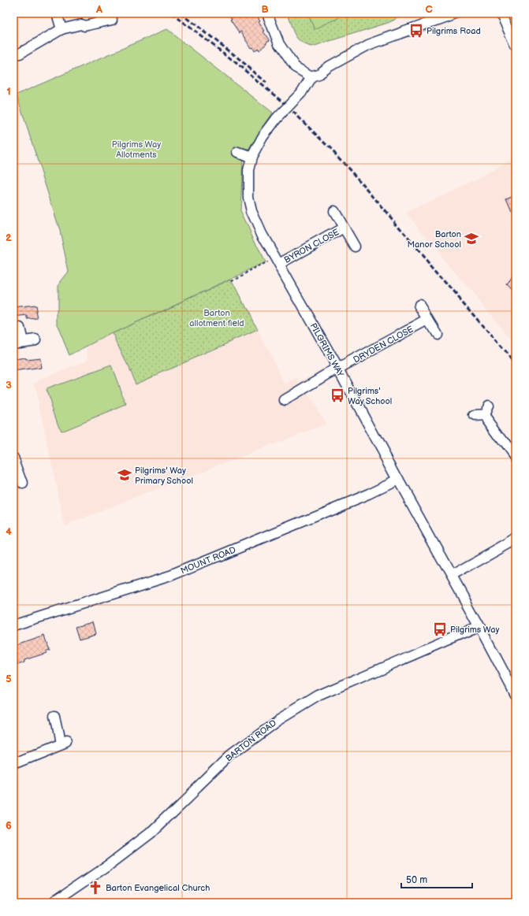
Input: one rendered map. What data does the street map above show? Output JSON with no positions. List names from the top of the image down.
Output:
{
  "streets": {
    "street": [
      "BYRON CLOSE",
      "DRYDEN CLOSE",
      "PILGRIMS WAY",
      "MOUNT ROAD",
      "BARTON ROAD"
    ]
  },
  "crossings": [
    ["BYRON CLOSE", "PILGRIMS WAY"],
    ["DRYDEN CLOSE", "PILGRIMS WAY"],
    ["PILGRIMS WAY", "MOUNT ROAD"],
    ["PILGRIMS WAY", "BARTON ROAD"]
  ],
  "parks": ["Pilgrims Way Allotments", "Barton allotment field"],
  "places": {
    "bus stop": ["Pilgrims Road", "Pilgrims' Way School", "Pilgrims Way"],
    "school or university": ["Barton Manor School", "Pilgrims' Way Primary School"],
    "church": ["Barton Evangelical Church"]
  },
  "scale_bar": "50 m",
  "grid": {
    "columns": ["A", "B", "C"],
    "rows": [
      "1",
      "2",
      "3",
      "4",
      "5",
      "6"
    ]
  }
}
